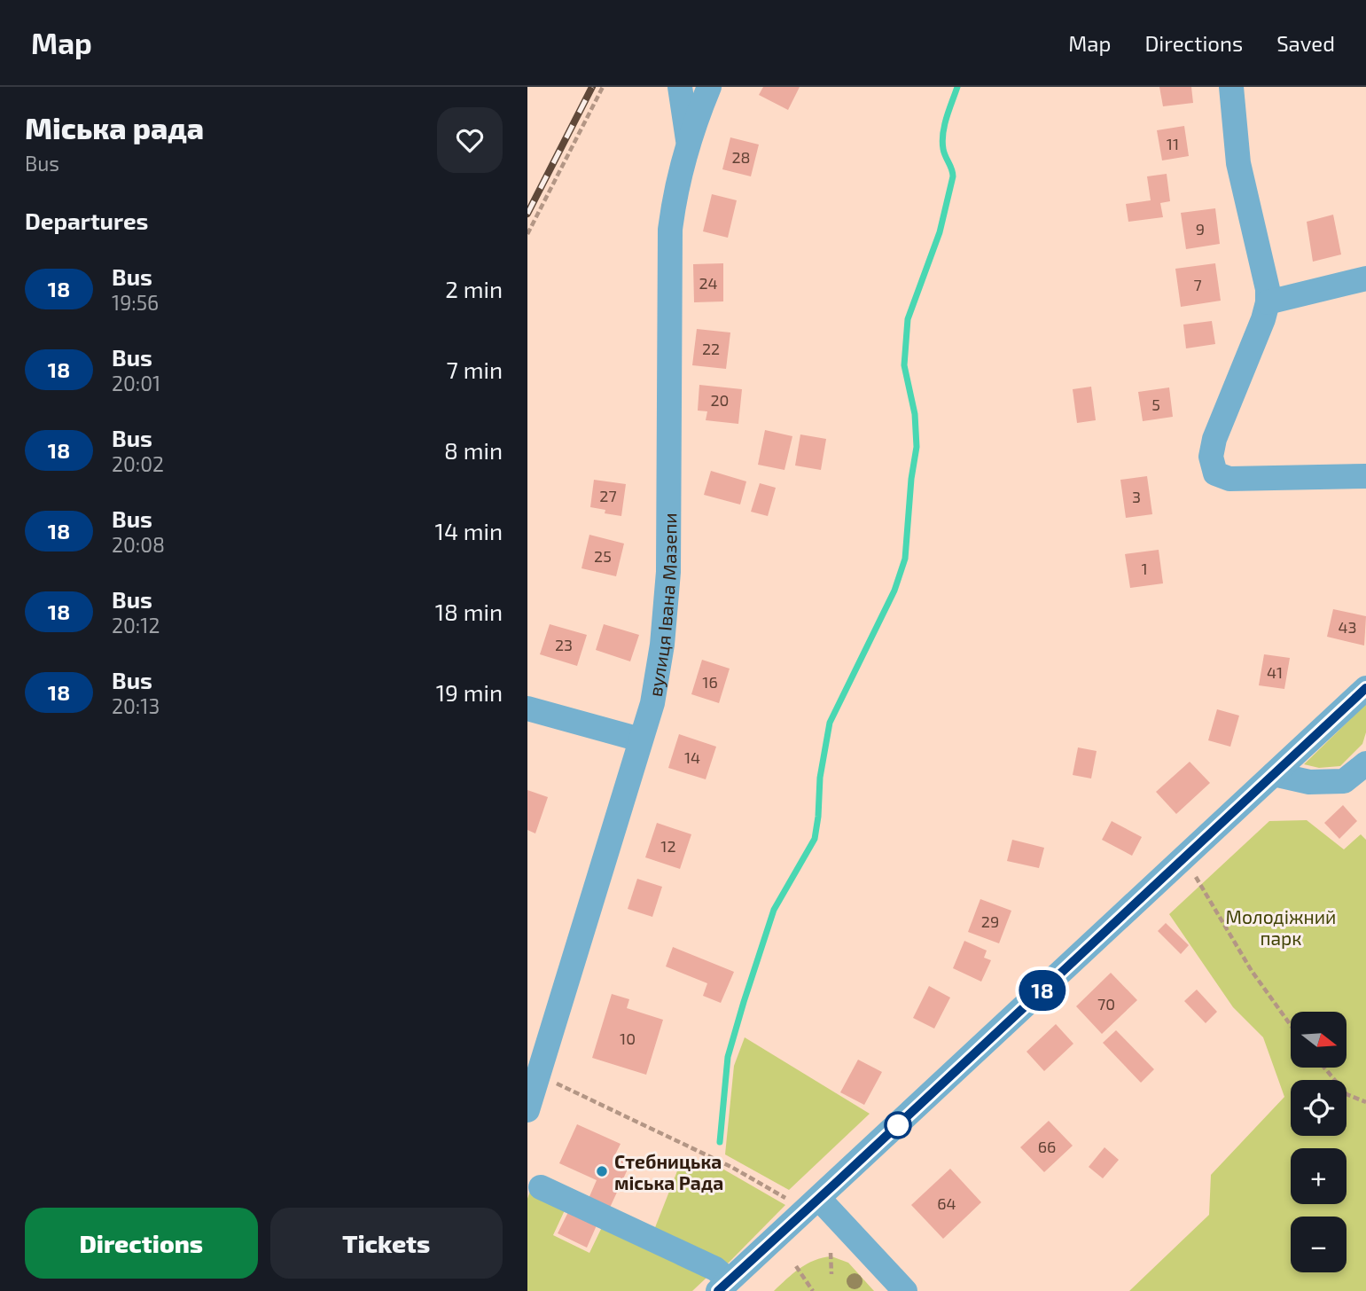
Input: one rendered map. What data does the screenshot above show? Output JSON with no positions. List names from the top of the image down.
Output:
{
  "streets": {
    "street": ["вулиця Івана Мазепи"]
  },
  "parks": ["Молодіжний парк"],
  "places": ["Стебницька міська Рада"],
  "lines": ["bus line 18"],
  "house_numbers": [
    "11",
    "28",
    "9",
    "24",
    "7",
    "22",
    "20",
    "5",
    "27",
    "3",
    "25",
    "1",
    "43",
    "23",
    "41",
    "16",
    "14",
    "12",
    "29",
    "70",
    "10",
    "66",
    "64"
  ],
  "north": "right",
  "page": {
    "header": "Map",
    "nav": ["Map", "Directions", "Saved"],
    "heading": [
      ["Міська рада", "Bus"],
      "Departures"
    ],
    "on_map": "18",
    "list": [
      {
        "mark": "18",
        "name": "Bus",
        "note": "19:56",
        "value": "2 min"
      },
      {
        "mark": "18",
        "name": "Bus",
        "note": "20:01",
        "value": "7 min"
      },
      {
        "mark": "18",
        "name": "Bus",
        "note": "20:02",
        "value": "8 min"
      },
      {
        "mark": "18",
        "name": "Bus",
        "note": "20:08",
        "value": "14 min"
      },
      {
        "mark": "18",
        "name": "Bus",
        "note": "20:12",
        "value": "18 min"
      },
      {
        "mark": "18",
        "name": "Bus",
        "note": "20:13",
        "value": "19 min"
      }
    ],
    "map_buttons": ["+", "−"],
    "buttons": ["Directions", "Tickets"]
  }
}
